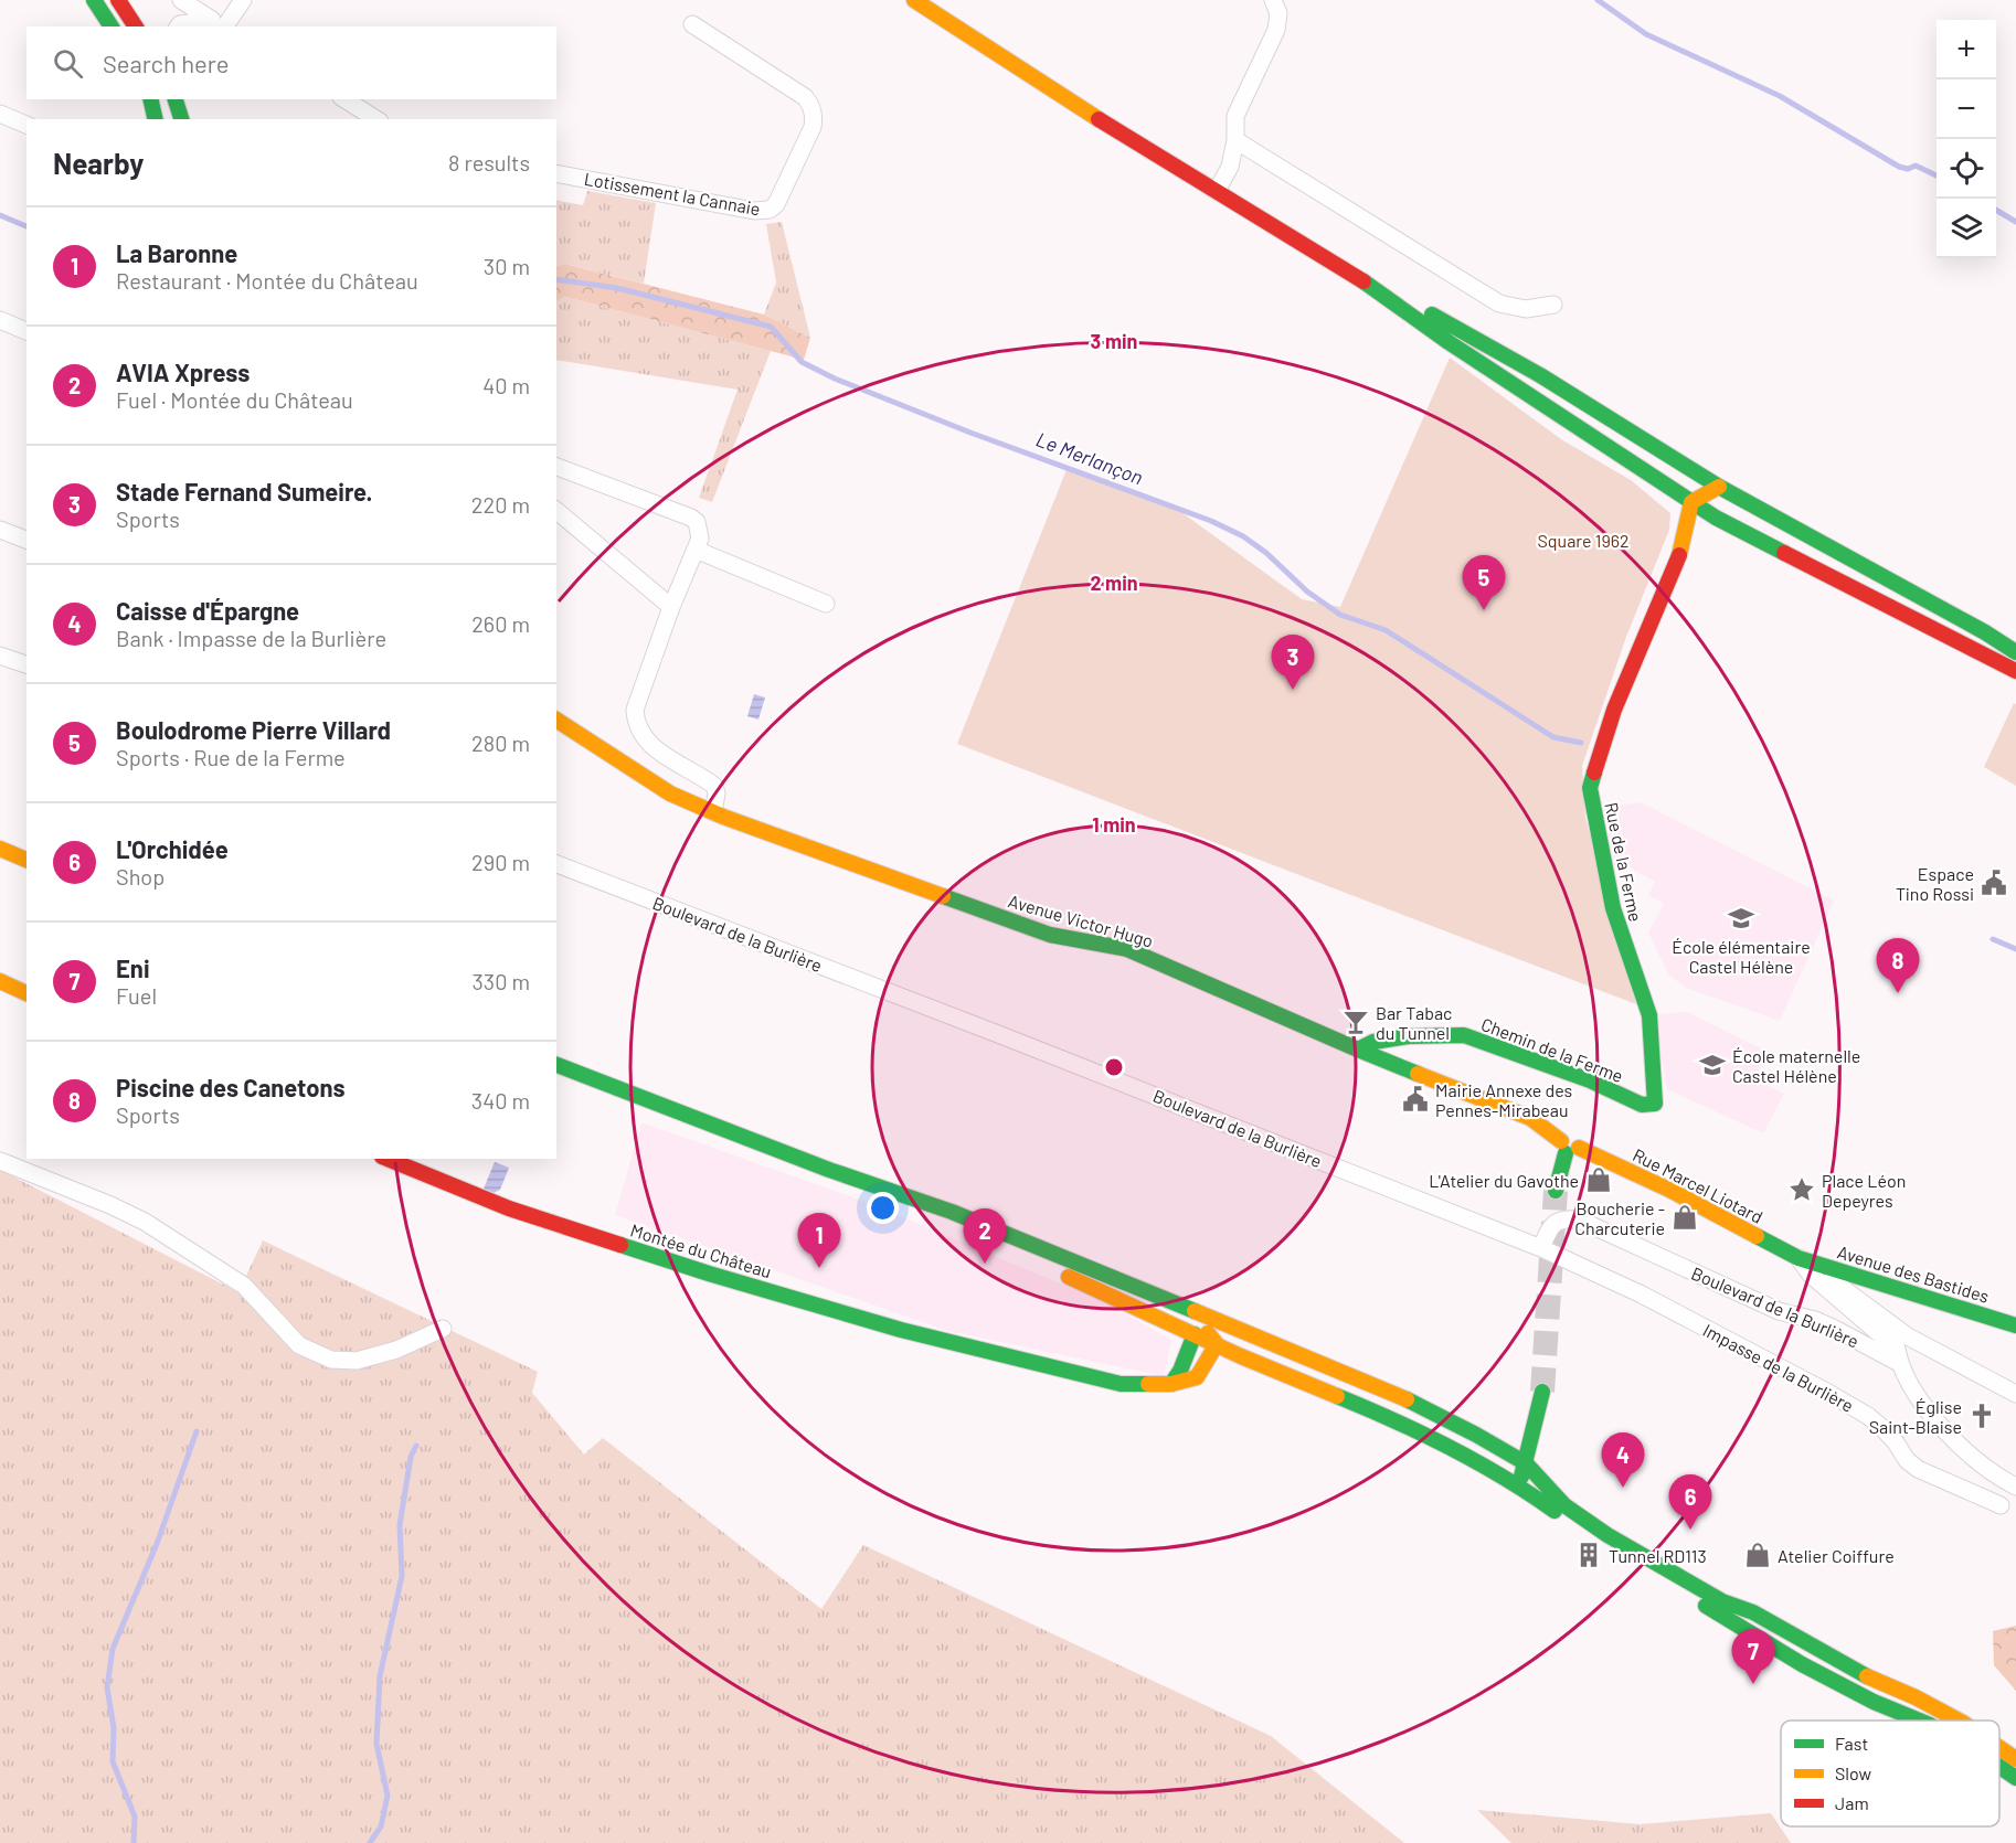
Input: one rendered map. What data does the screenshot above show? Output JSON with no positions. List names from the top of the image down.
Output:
{
  "streets": {
    "main road": [
      "Rue de la Ferme",
      "Avenue Victor Hugo",
      "Chemin de la Ferme",
      "Rue Marcel Liotard",
      "Montée du Château",
      "Avenue des Bastides"
    ],
    "street": ["Lotissement la Cannaie", "Boulevard de la Burlière", "Impasse de la Burlière"]
  },
  "crossings": [
    ["Rue de la Ferme", "Chemin de la Ferme"],
    ["Avenue Victor Hugo", "Chemin de la Ferme"],
    ["Avenue Victor Hugo", "Rue Marcel Liotard"],
    ["Boulevard de la Burlière", "Impasse de la Burlière"],
    ["Rue Marcel Liotard", "Avenue des Bastides"]
  ],
  "water": ["Le Merlançon"],
  "parks": ["Square 1962"],
  "places": {
    "public building": ["Espace Tino Rossi", "Mairie Annexe des Pennes-Mirabeau"],
    "school or university": ["École élémentaire Castel Hélène", "École maternelle Castel Hélène"],
    "bar": ["Bar Tabac du Tunnel"],
    "shop": ["L'Atelier du Gavothe", "Boucherie - Charcuterie", "Atelier Coiffure"],
    "place": ["Place Léon Depeyres"],
    "church": ["Église Saint-Blaise"],
    "building": ["Tunnel RD113"]
  },
  "legend": ["Fast", "Slow", "Jam"],
  "page": {
    "map_buttons": ["+", "−"],
    "search": "Search here",
    "heading": ["Nearby", "8 results"],
    "list": [
      {
        "mark": "1",
        "name": "La Baronne",
        "note": "Restaurant · Montée du Château",
        "value": "30 m"
      },
      {
        "mark": "2",
        "name": "AVIA Xpress",
        "note": "Fuel · Montée du Château",
        "value": "40 m"
      },
      {
        "mark": "3",
        "name": "Stade Fernand Sumeire.",
        "note": "Sports",
        "value": "220 m"
      },
      {
        "mark": "4",
        "name": "Caisse d'Épargne",
        "note": "Bank · Impasse de la Burlière",
        "value": "260 m"
      },
      {
        "mark": "5",
        "name": "Boulodrome Pierre Villard",
        "note": "Sports · Rue de la Ferme",
        "value": "280 m"
      },
      {
        "mark": "6",
        "name": "L'Orchidée",
        "note": "Shop",
        "value": "290 m"
      },
      {
        "mark": "7",
        "name": "Eni",
        "note": "Fuel",
        "value": "330 m"
      },
      {
        "mark": "8",
        "name": "Piscine des Canetons",
        "note": "Sports",
        "value": "340 m"
      }
    ],
    "pins": [
      "5",
      "3",
      "8",
      "2",
      "1",
      "4",
      "6",
      "7"
    ]
  },
  "rings": ["3 min", "2 min", "1 min"]
}
